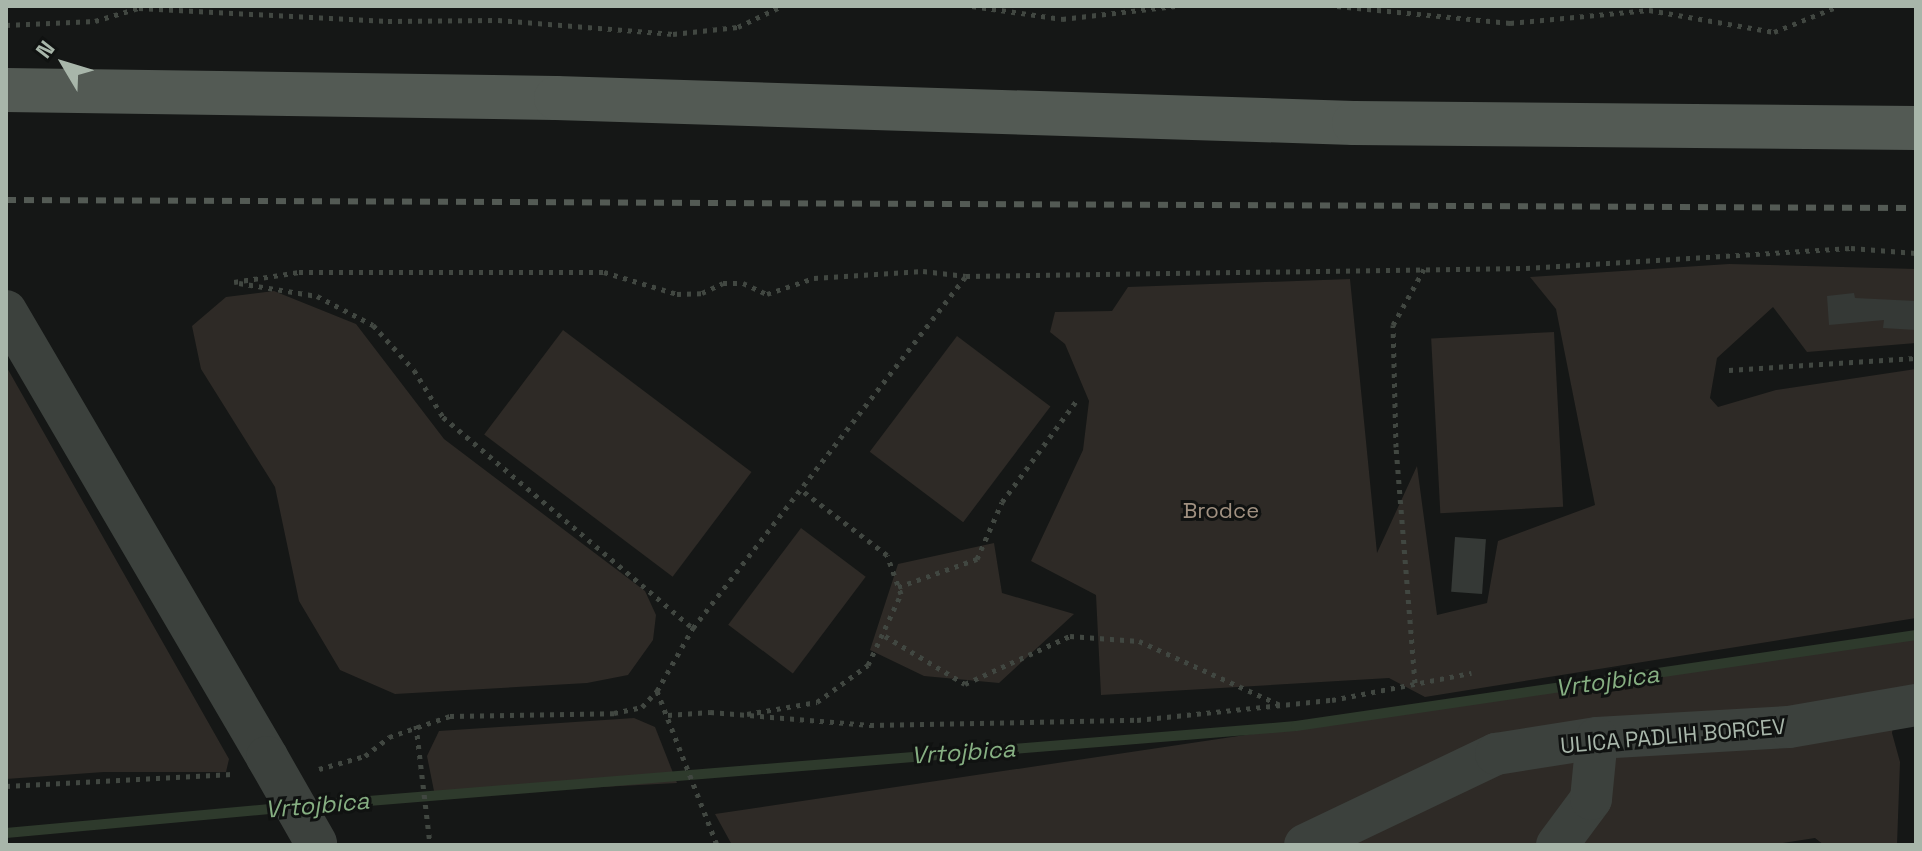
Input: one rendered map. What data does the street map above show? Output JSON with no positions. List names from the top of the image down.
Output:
{
  "streets": {
    "street": ["ULICA PADLIH BORCEV"]
  },
  "water": ["Vrtojbica"],
  "parks": ["Brodce"],
  "north": "top left"
}
